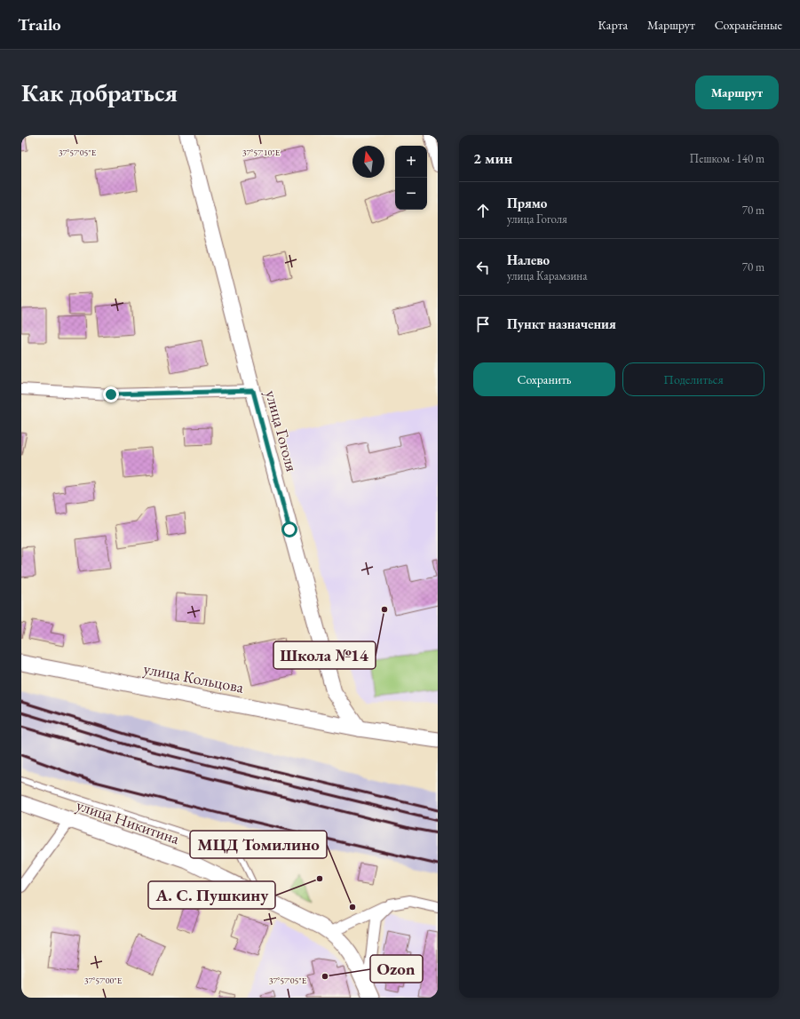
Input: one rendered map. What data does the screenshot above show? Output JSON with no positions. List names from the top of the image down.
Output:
{
  "streets": {
    "street": ["улица Гоголя", "улица Кольцова", "улица Никитина"]
  },
  "crossings": [
    ["улица Гоголя", "улица Кольцова"]
  ],
  "places": [
    "Школа №14",
    "А. С. Пушкину",
    "МЦД Томилино",
    "Ozon"
  ],
  "north": "top",
  "page": {
    "header": "Trailo",
    "nav": ["Карта", "Маршрут", "Сохранённые"],
    "buttons": [
      "Маршрут",
      ["Сохранить", "Поделиться"]
    ],
    "title": "Как добраться",
    "heading": ["2 мин", "Пешком · 140 m"],
    "map_buttons": ["+", "−"],
    "list": [
      ["Прямо", "улица Гоголя", "70 m"],
      ["Налево", "улица Карамзина", "70 m"],
      "Пункт назначения"
    ]
  },
  "coordinates": ["37°57'05\"E", "37°57'10\"E", "37°57'00\"E"]
}
